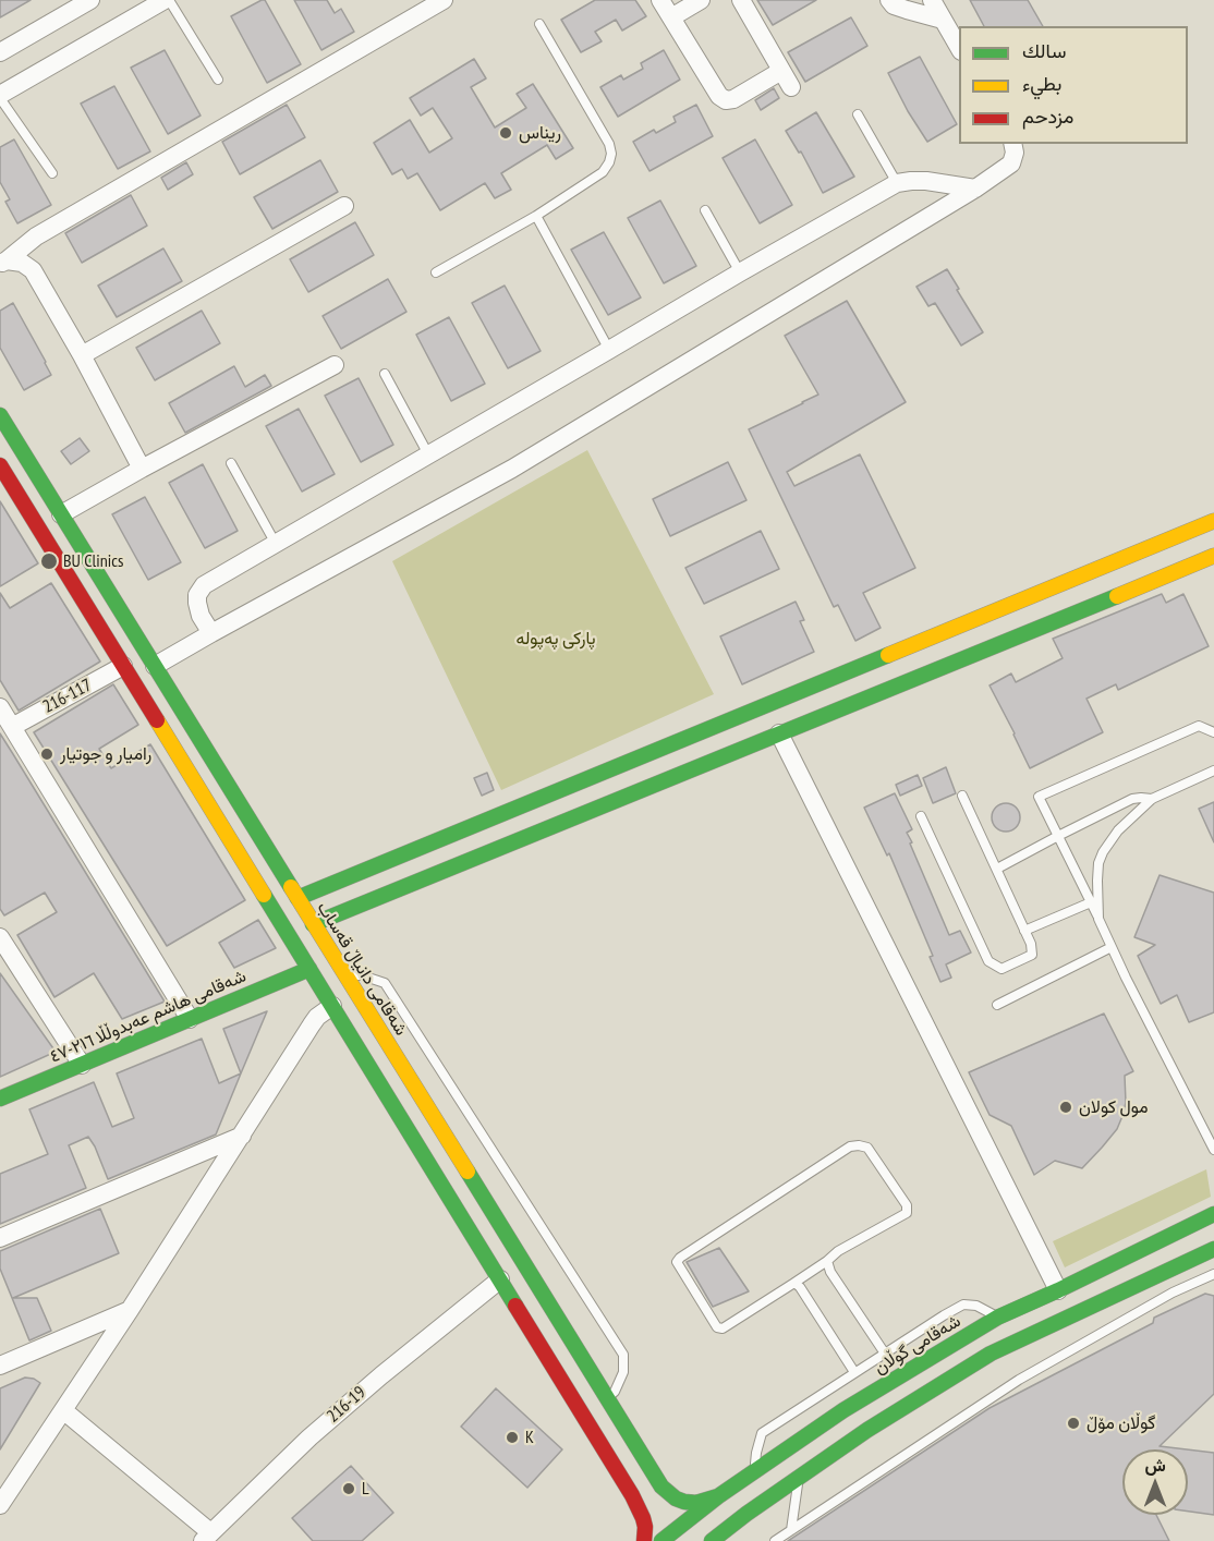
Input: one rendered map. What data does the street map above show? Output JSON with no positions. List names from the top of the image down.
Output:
{
  "streets": {
    "street": [
      "216-117",
      "شەقامی دانیاڵ قەساب",
      "شەقامی هاشم عەبدوڵڵا ٢١٦-٤٧",
      "شەقامی گوڵان",
      "216-19"
    ]
  },
  "crossings": [
    ["شەقامی دانیاڵ قەساب", "شەقامی گوڵان"]
  ],
  "parks": ["پارکی پەپولە"],
  "places": [
    "ريناس",
    "BU Clinics",
    "رامیار و جوتیار",
    "مول كولان",
    "گوڵان مۆڵ",
    "K",
    "L"
  ],
  "legend": ["سالك", "بطيء", "مزدحم"],
  "north": "top"
}
